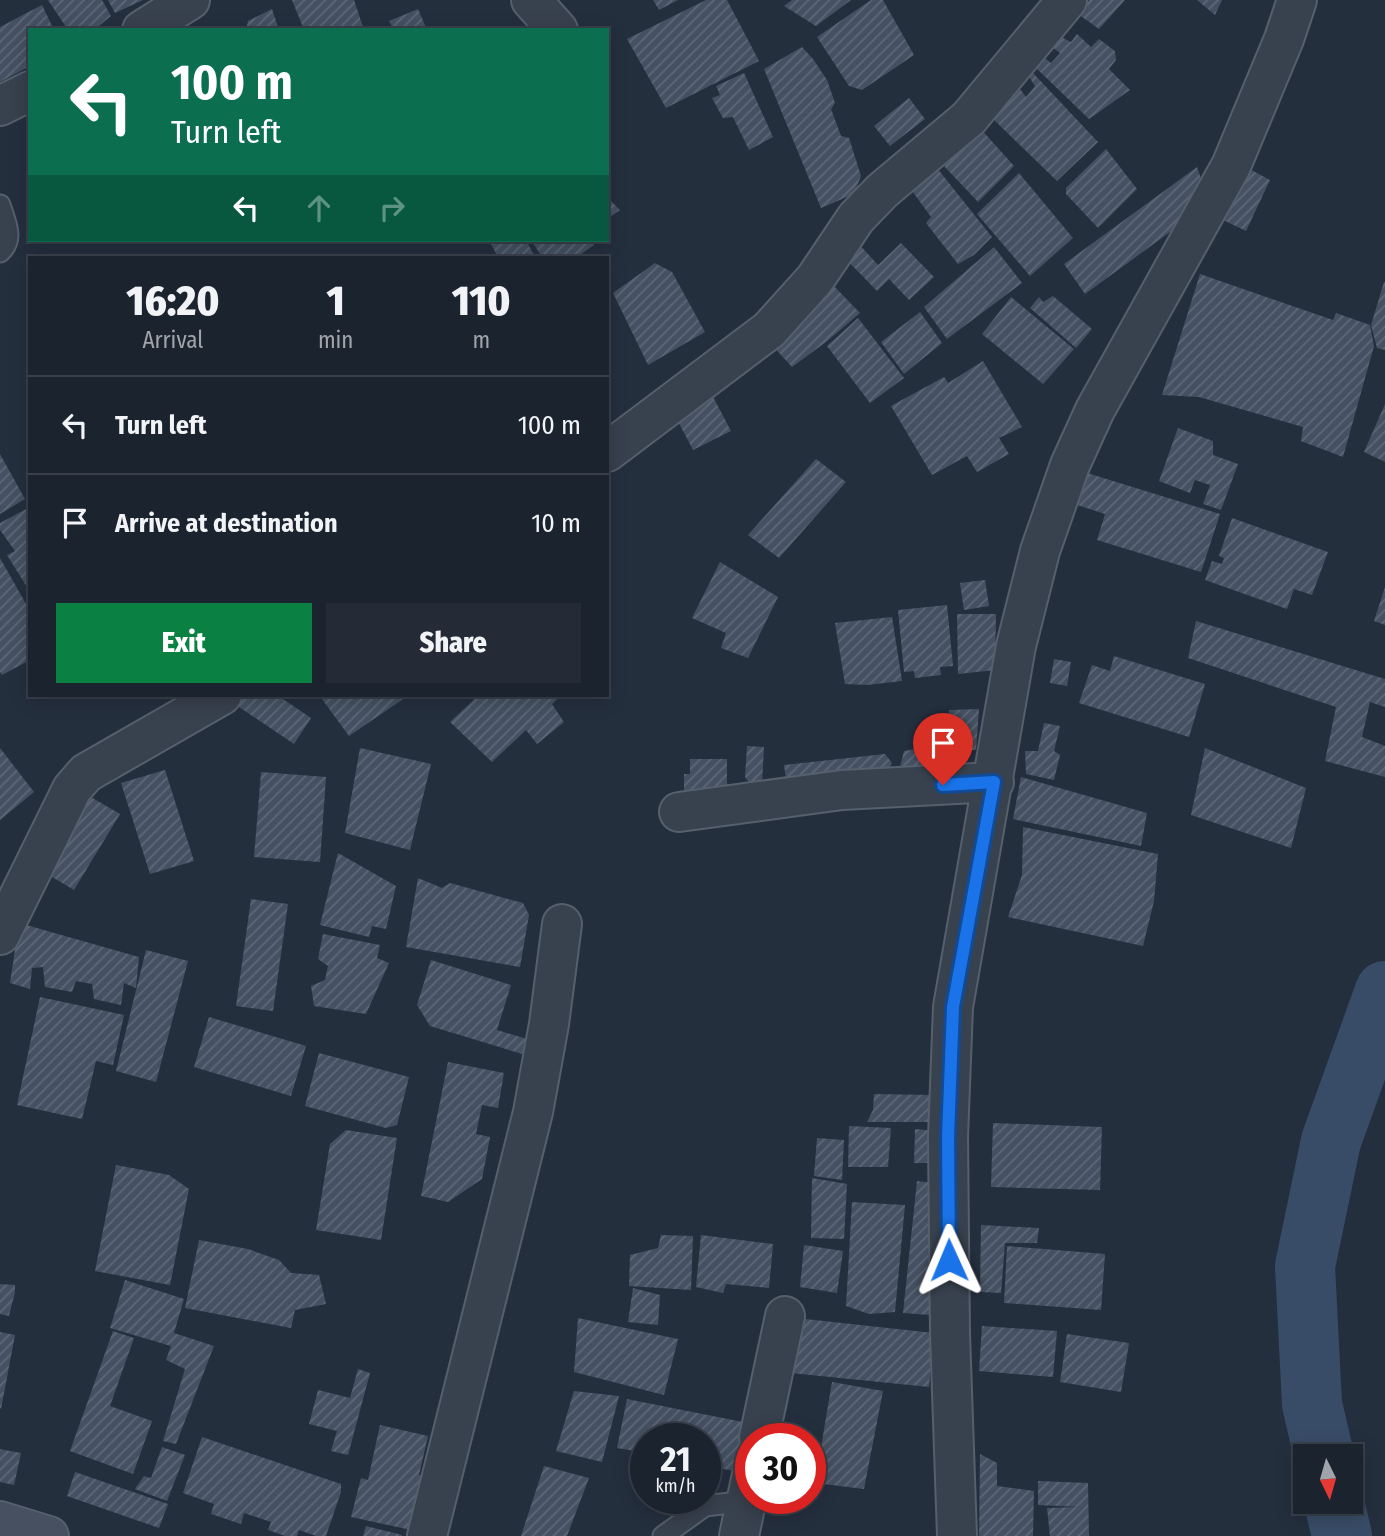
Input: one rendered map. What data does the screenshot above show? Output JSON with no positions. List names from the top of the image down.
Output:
{
  "north": "bottom",
  "page": {
    "turn": ["100 m", "Turn left"],
    "eta": [
      "16:20",
      "Arrival",
      "1",
      "min",
      "110",
      "m"
    ],
    "list": [
      {
        "name": "Turn left",
        "value": "100 m"
      },
      {
        "name": "Arrive at destination",
        "value": "10 m"
      }
    ],
    "buttons": ["Exit", "Share"],
    "speed": "21 km/h",
    "limit": "30"
  }
}
